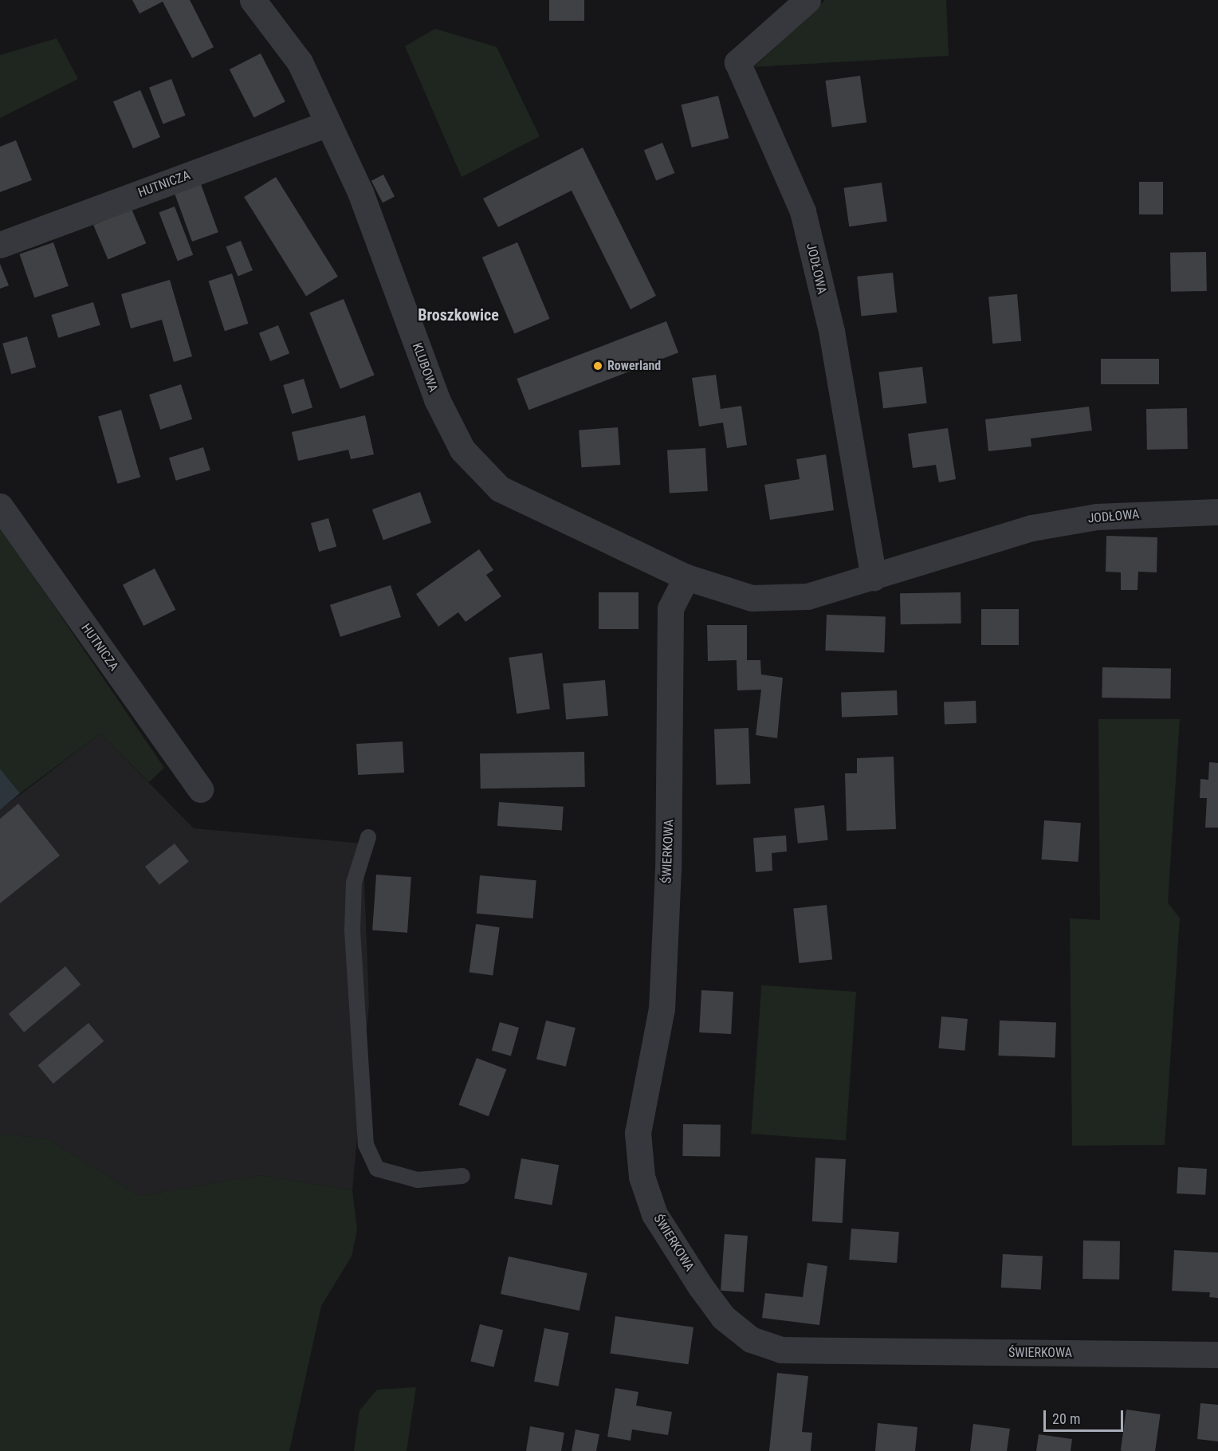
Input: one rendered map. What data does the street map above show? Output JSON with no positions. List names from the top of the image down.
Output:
{
  "streets": {
    "street": [
      "HUTNICZA",
      "JODŁOWA",
      "KLUBOWA",
      "ŚWIERKOWA"
    ]
  },
  "crossings": [
    ["HUTNICZA", "KLUBOWA"],
    ["JODŁOWA", "KLUBOWA"],
    ["JODŁOWA", "ŚWIERKOWA"],
    ["KLUBOWA", "ŚWIERKOWA"]
  ],
  "districts": ["Broszkowice"],
  "places": ["Rowerland"],
  "scale_bar": "20 m"
}
